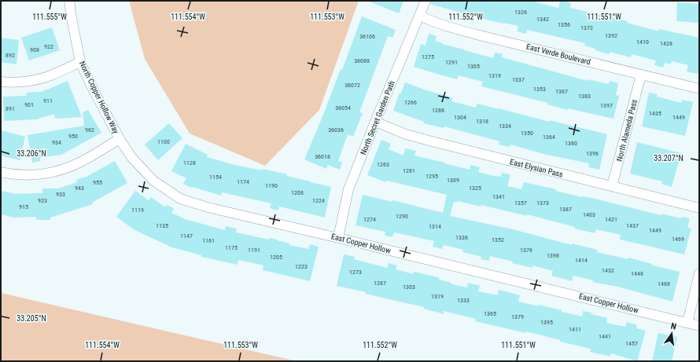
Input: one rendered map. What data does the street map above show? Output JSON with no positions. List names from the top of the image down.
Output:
{
  "streets": {
    "street": [
      "East Verde Boulevard",
      "North Copper Hollow Way",
      "North Secret Garden Path",
      "North Alameda Pass",
      "East Elysian Pass",
      "East Copper Hollow"
    ]
  },
  "crossings": [
    ["East Verde Boulevard", "North Secret Garden Path"],
    ["East Verde Boulevard", "North Alameda Pass"],
    ["North Copper Hollow Way", "East Copper Hollow"],
    ["North Secret Garden Path", "East Elysian Pass"],
    ["North Secret Garden Path", "East Copper Hollow"],
    ["North Alameda Pass", "East Elysian Pass"]
  ],
  "house_numbers": [
    "1326",
    "1342",
    "1356",
    "1372",
    "1392",
    "36106",
    "1410",
    "1428",
    "922",
    "908",
    "892",
    "1275",
    "36088",
    "1291",
    "1305",
    "1319",
    "1337",
    "36072",
    "1353",
    "1367",
    "1383",
    "911",
    "1266",
    "901",
    "1397",
    "36054",
    "891",
    "1288",
    "1435",
    "1304",
    "1449",
    "1318",
    "1334",
    "962",
    "36036",
    "1350",
    "950",
    "1364",
    "1100",
    "934",
    "1380",
    "1396",
    "36018",
    "1128",
    "1263",
    "1281",
    "1295",
    "1154",
    "1309",
    "1174",
    "955",
    "1190",
    "943",
    "1325",
    "1208",
    "933",
    "1341",
    "923",
    "1224",
    "1357",
    "1373",
    "915",
    "1387",
    "1119",
    "1403",
    "1290",
    "1274",
    "1421",
    "1135",
    "1437",
    "1314",
    "1449",
    "1147",
    "1336",
    "1469",
    "1352",
    "1161",
    "1175",
    "1191",
    "1376",
    "1398",
    "1205",
    "1414",
    "1223",
    "1432",
    "1273",
    "1448",
    "1287",
    "1468",
    "1303",
    "1319",
    "1333",
    "1365",
    "1379",
    "1395",
    "1411",
    "1441",
    "1457"
  ],
  "north": "top",
  "coordinates": [
    "111.555°W",
    "111.554°W",
    "111.553°W",
    "111.552°W",
    "111.551°W",
    "33.206°N",
    "33.207°N",
    "33.205°N"
  ]
}
